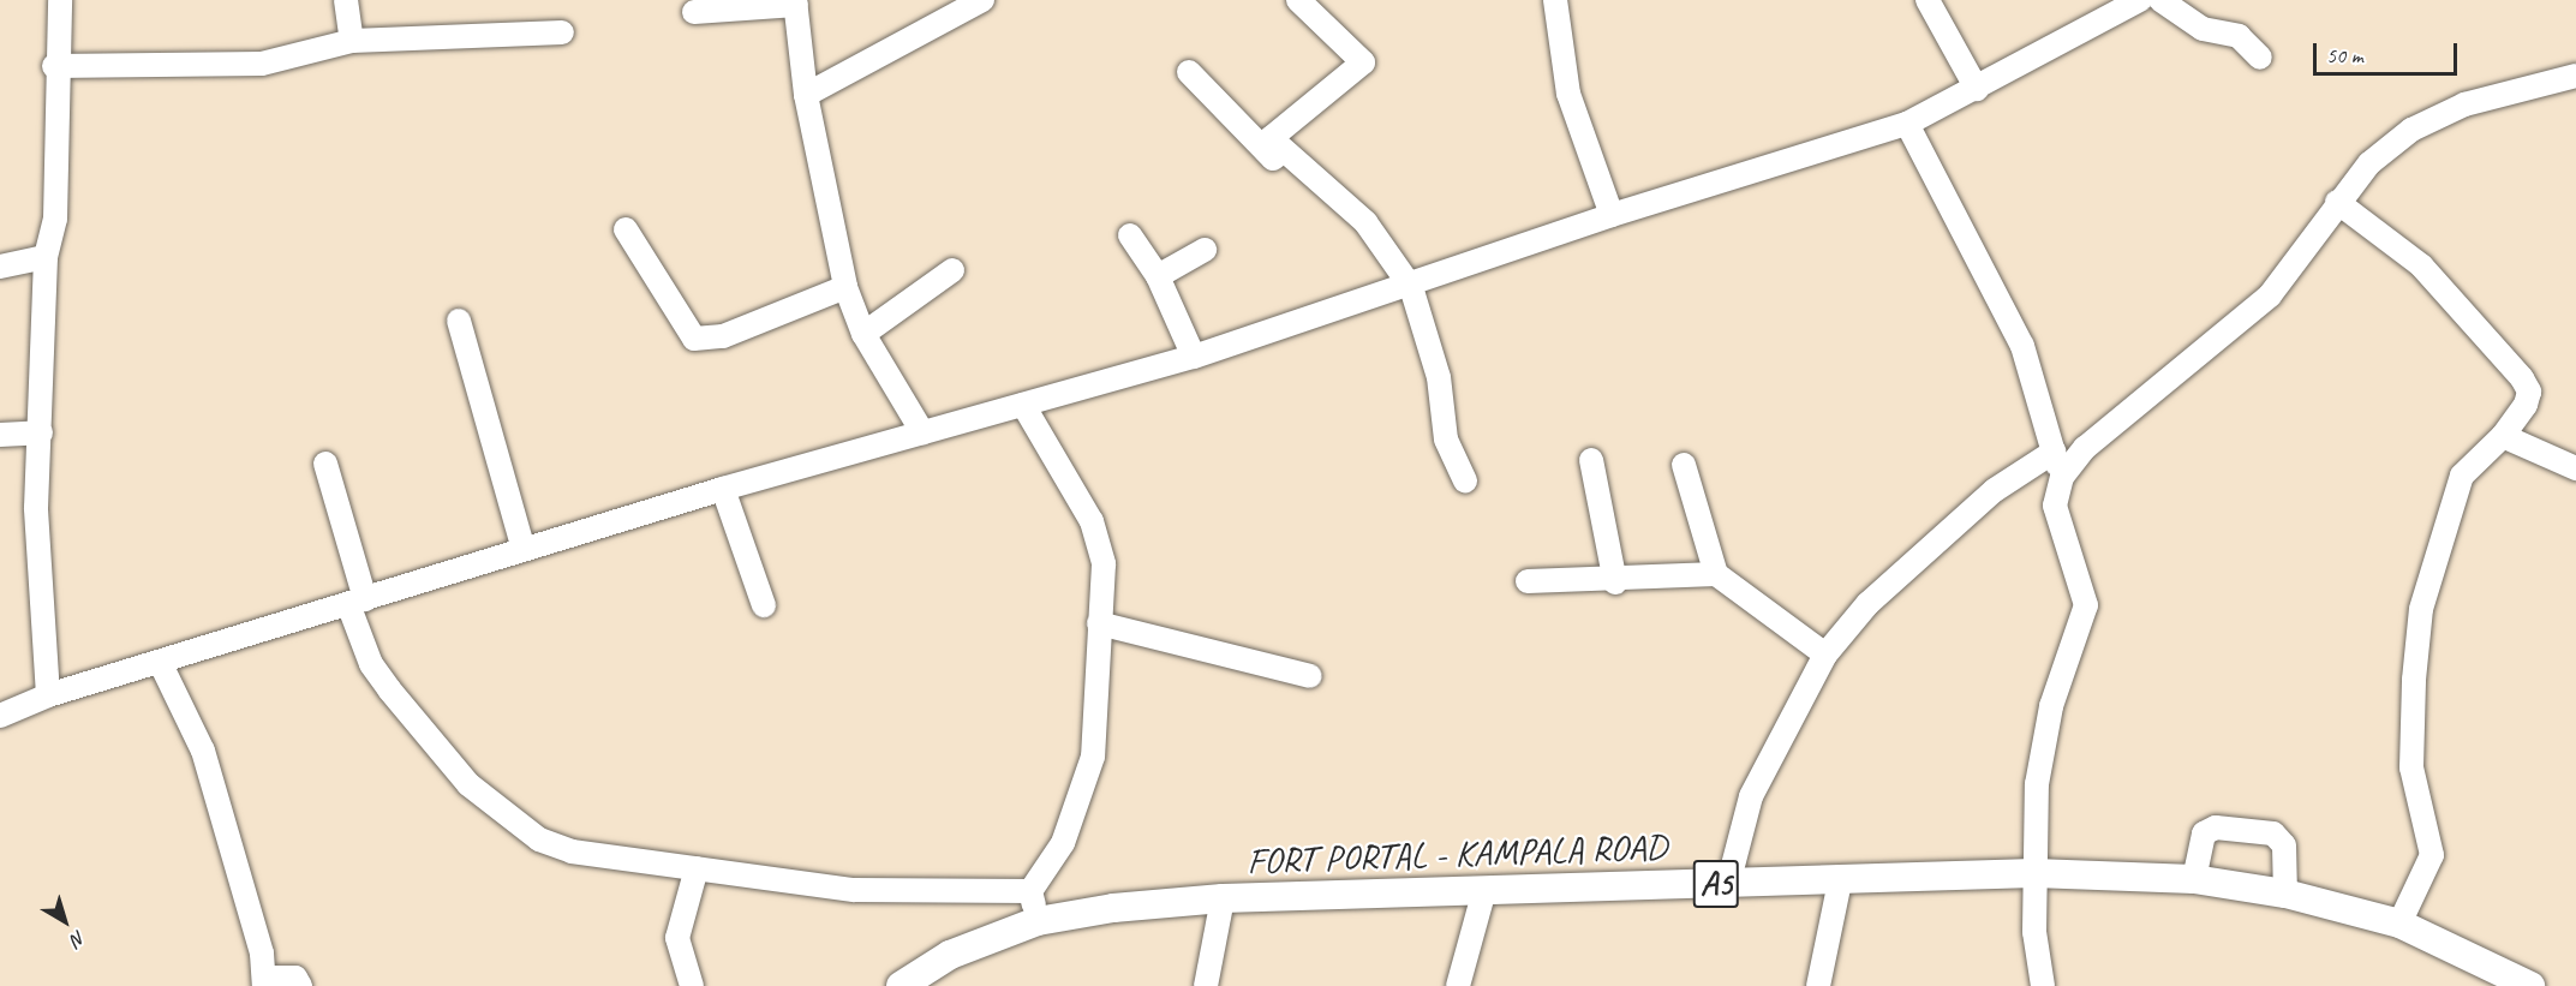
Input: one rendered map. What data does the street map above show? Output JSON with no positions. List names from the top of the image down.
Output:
{
  "streets": {
    "main road": ["FORT PORTAL - KAMPALA ROAD", "A5"]
  },
  "scale_bar": "50 m",
  "north": "bottom right"
}
